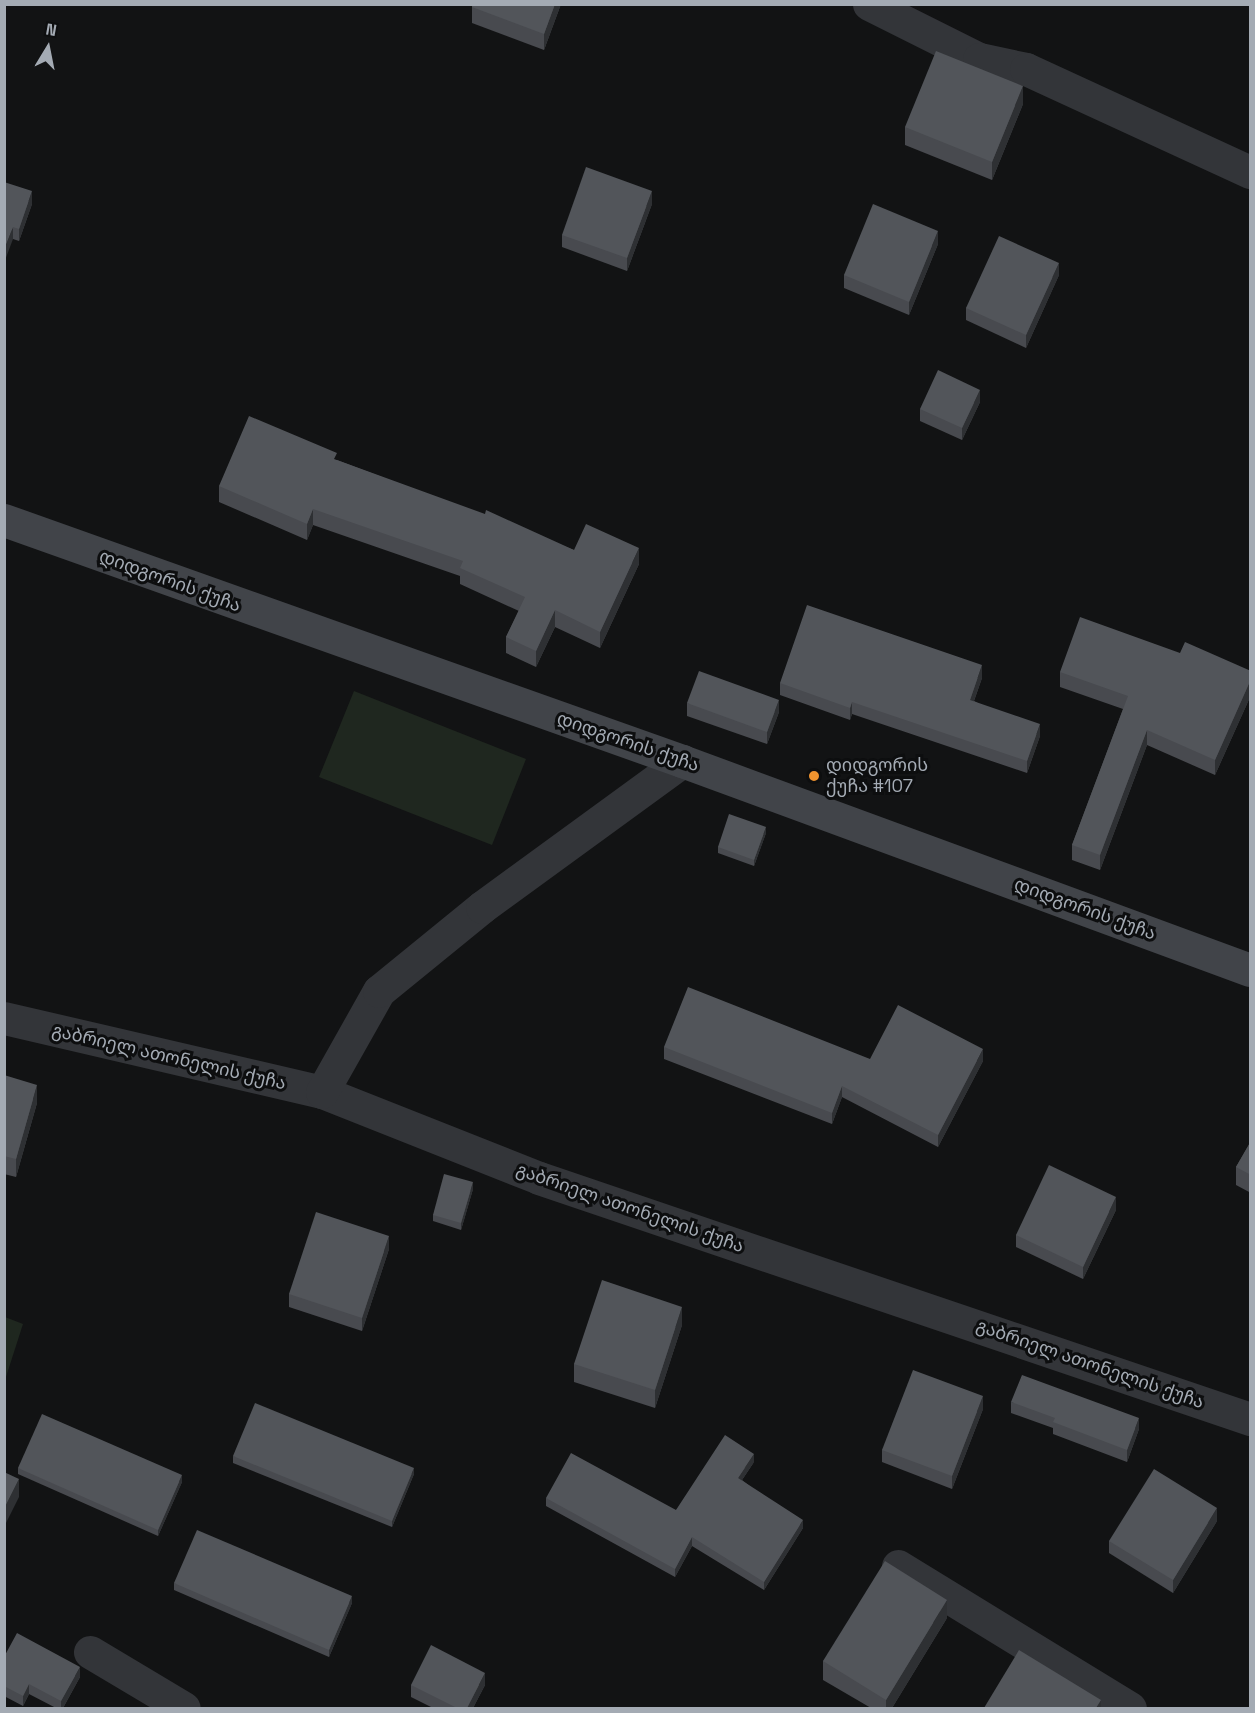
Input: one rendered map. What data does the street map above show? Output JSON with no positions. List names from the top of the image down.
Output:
{
  "streets": {
    "street": ["დიდგორის ქუჩა", "გაბრიელ ათონელის ქუჩა"]
  },
  "places": ["დიდგორის ქუჩა #107"],
  "north": "top"
}
